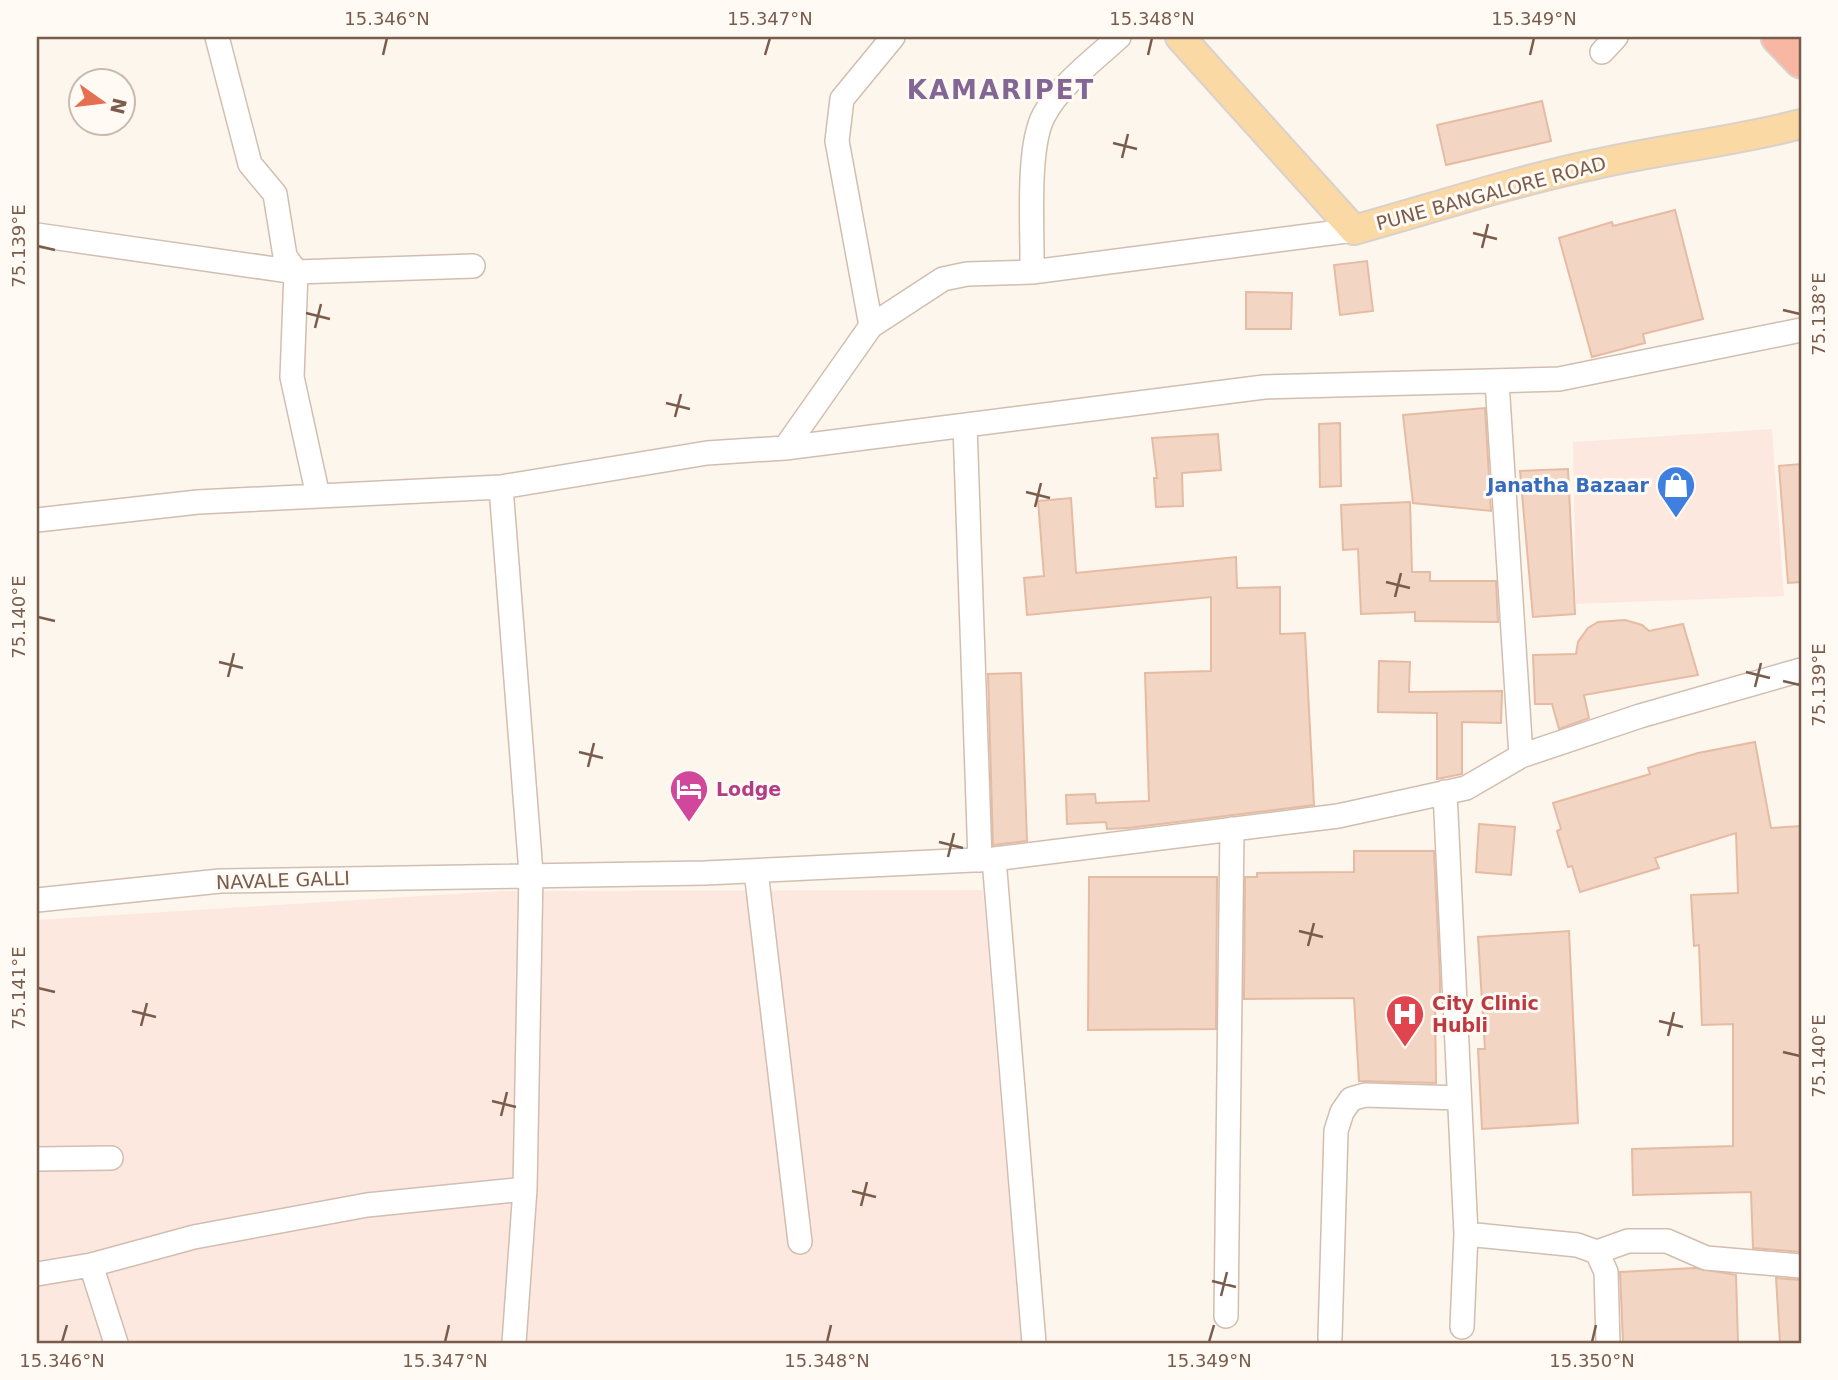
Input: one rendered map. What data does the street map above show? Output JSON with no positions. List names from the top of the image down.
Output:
{
  "streets": {
    "main road": ["PUNE BANGALORE ROAD"],
    "street": ["NAVALE GALLI"]
  },
  "districts": ["KAMARIPET"],
  "places": {
    "shop": ["Janatha Bazaar"],
    "hotel": ["Lodge"],
    "hospital": ["City Clinic Hubli"]
  },
  "north": "right",
  "coordinates": [
    "15.346°N",
    "15.347°N",
    "15.348°N",
    "15.349°N",
    "75.139°E",
    "75.138°E",
    "75.140°E",
    "75.141°E",
    "15.350°N"
  ]
}
